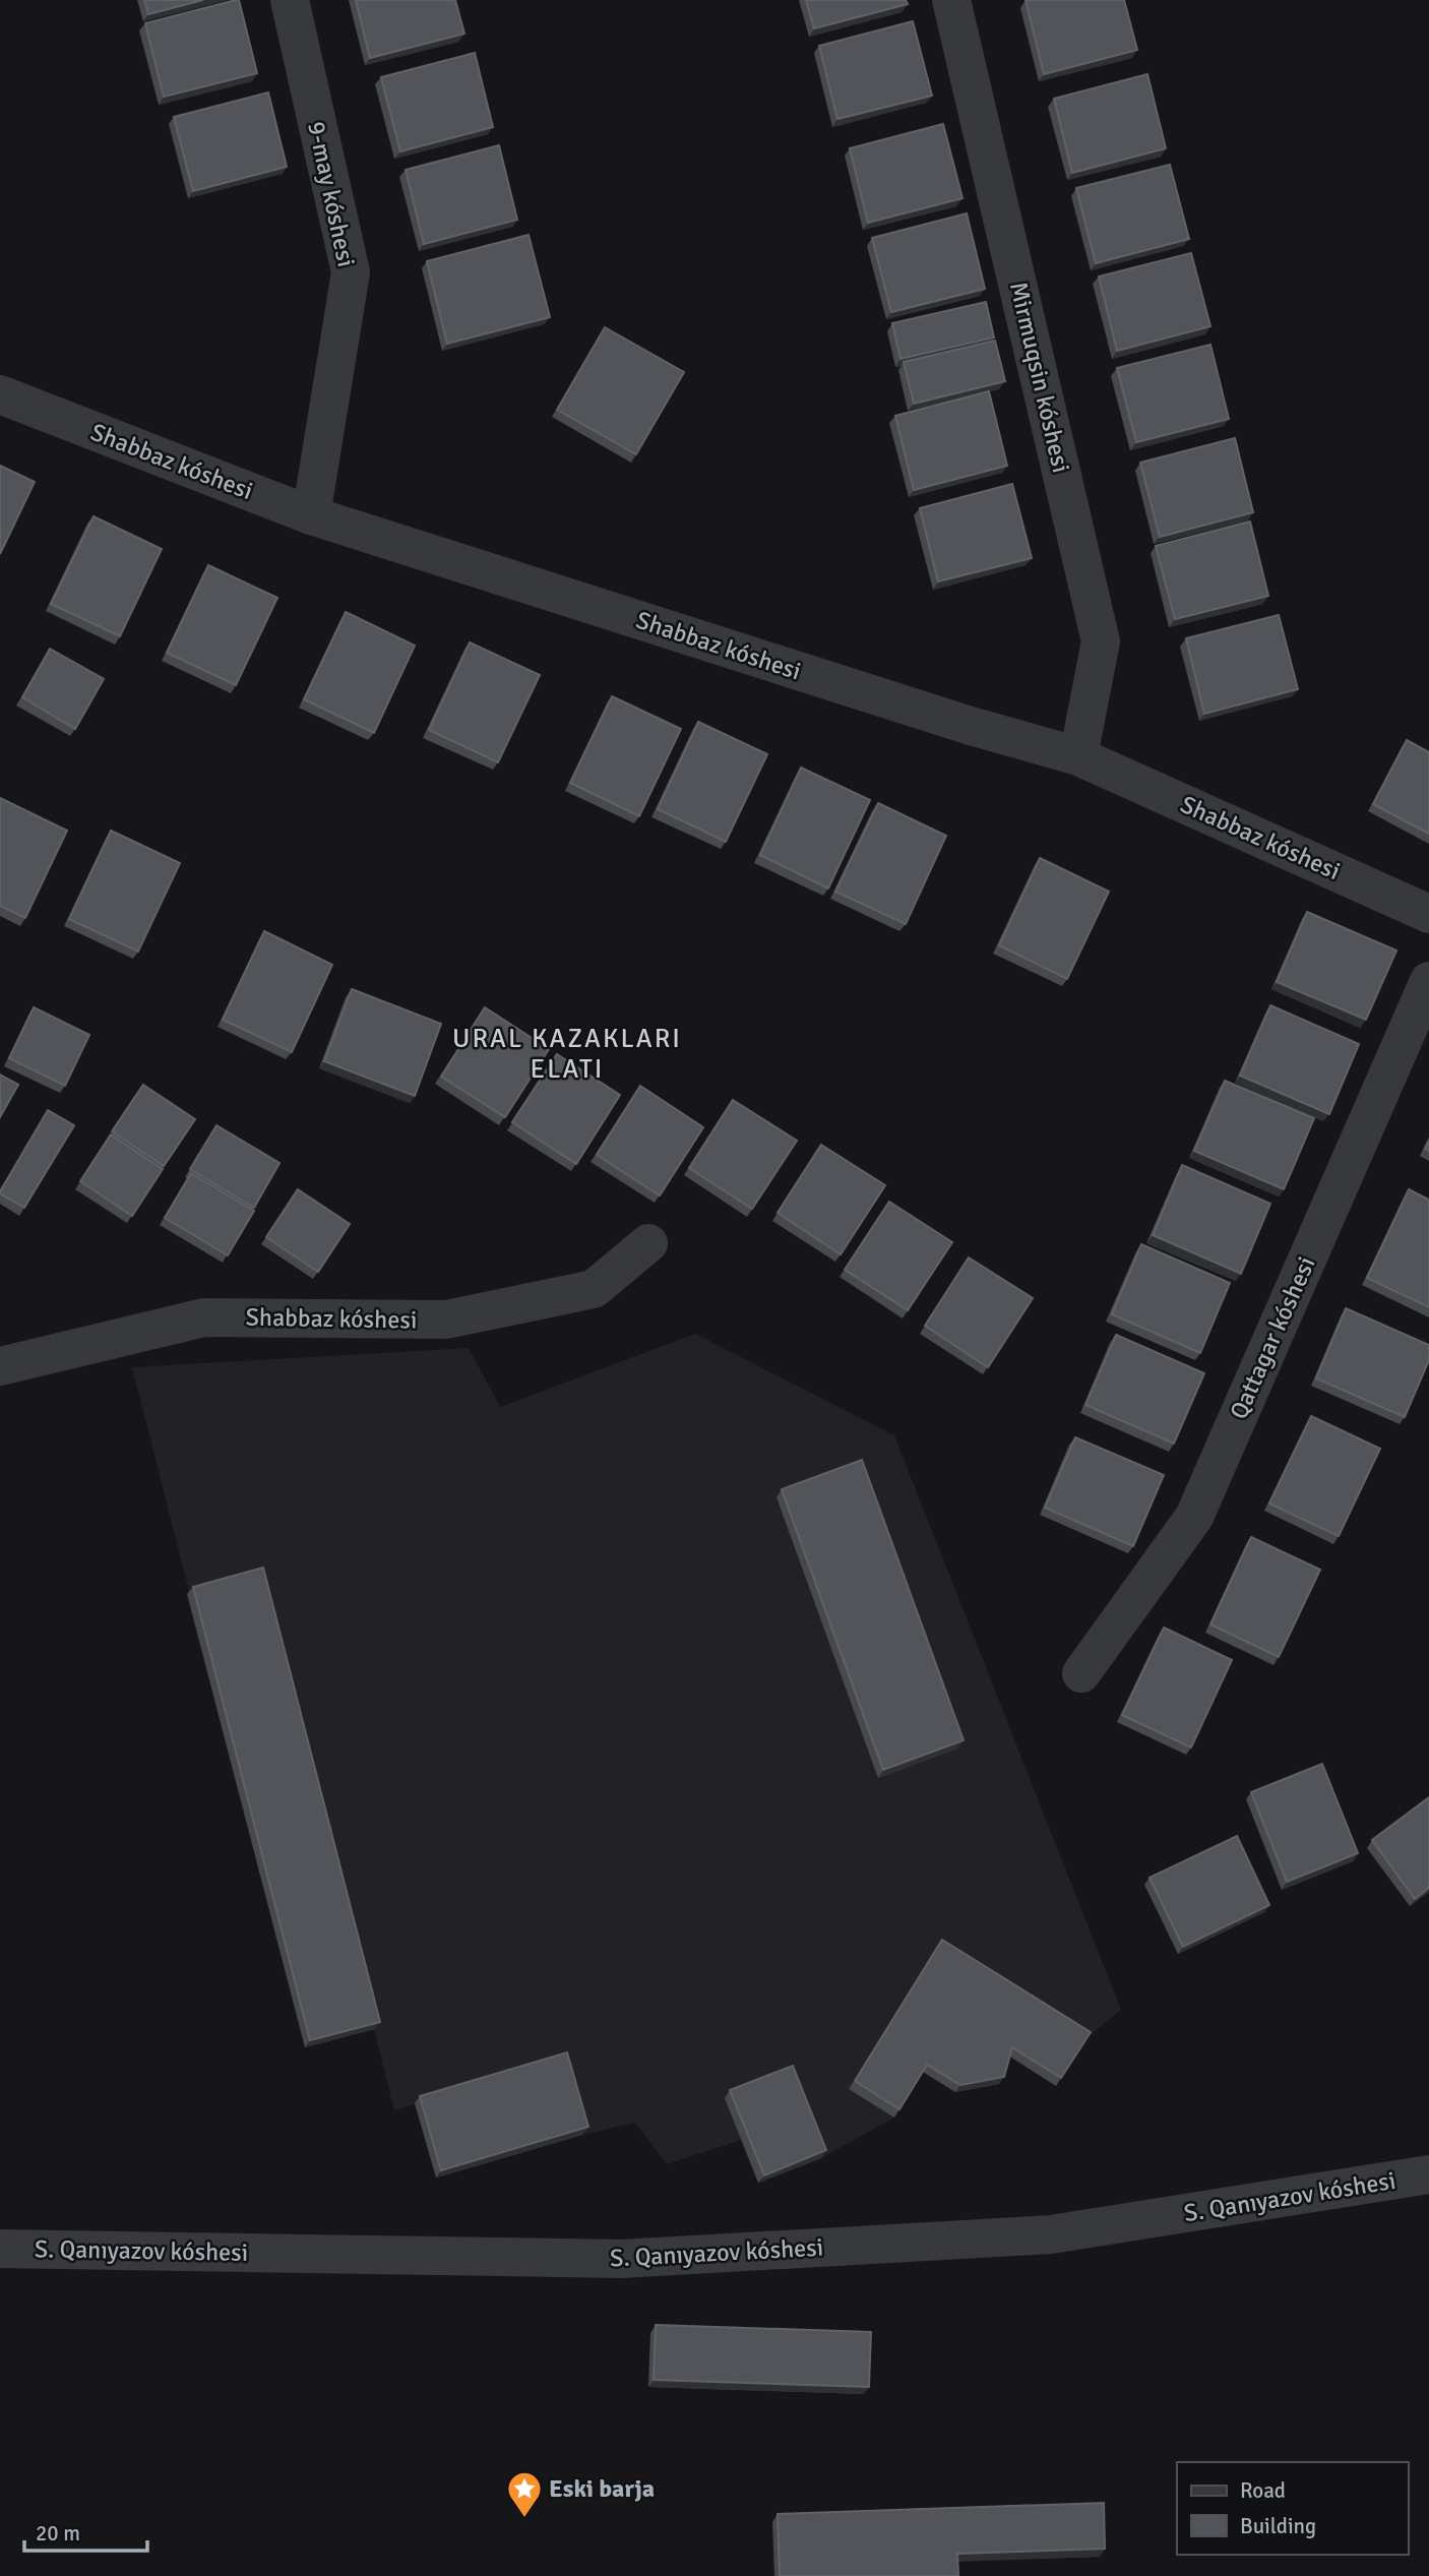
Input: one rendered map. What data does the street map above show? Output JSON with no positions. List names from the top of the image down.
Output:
{
  "streets": {
    "street": [
      "9-may kóshesi",
      "Mirmuqsin kóshesi",
      "Shabbaz kóshesi",
      "Qattagar kóshesi",
      "S. Qanıyazov kóshesi"
    ]
  },
  "crossings": [
    ["9-may kóshesi", "Shabbaz kóshesi"],
    ["Mirmuqsin kóshesi", "Shabbaz kóshesi"]
  ],
  "districts": ["URAL KAZAKLARI ELATI"],
  "places": {
    "place": ["Eski barja"]
  },
  "legend": ["Road", "Building"],
  "scale_bar": "20 m"
}
